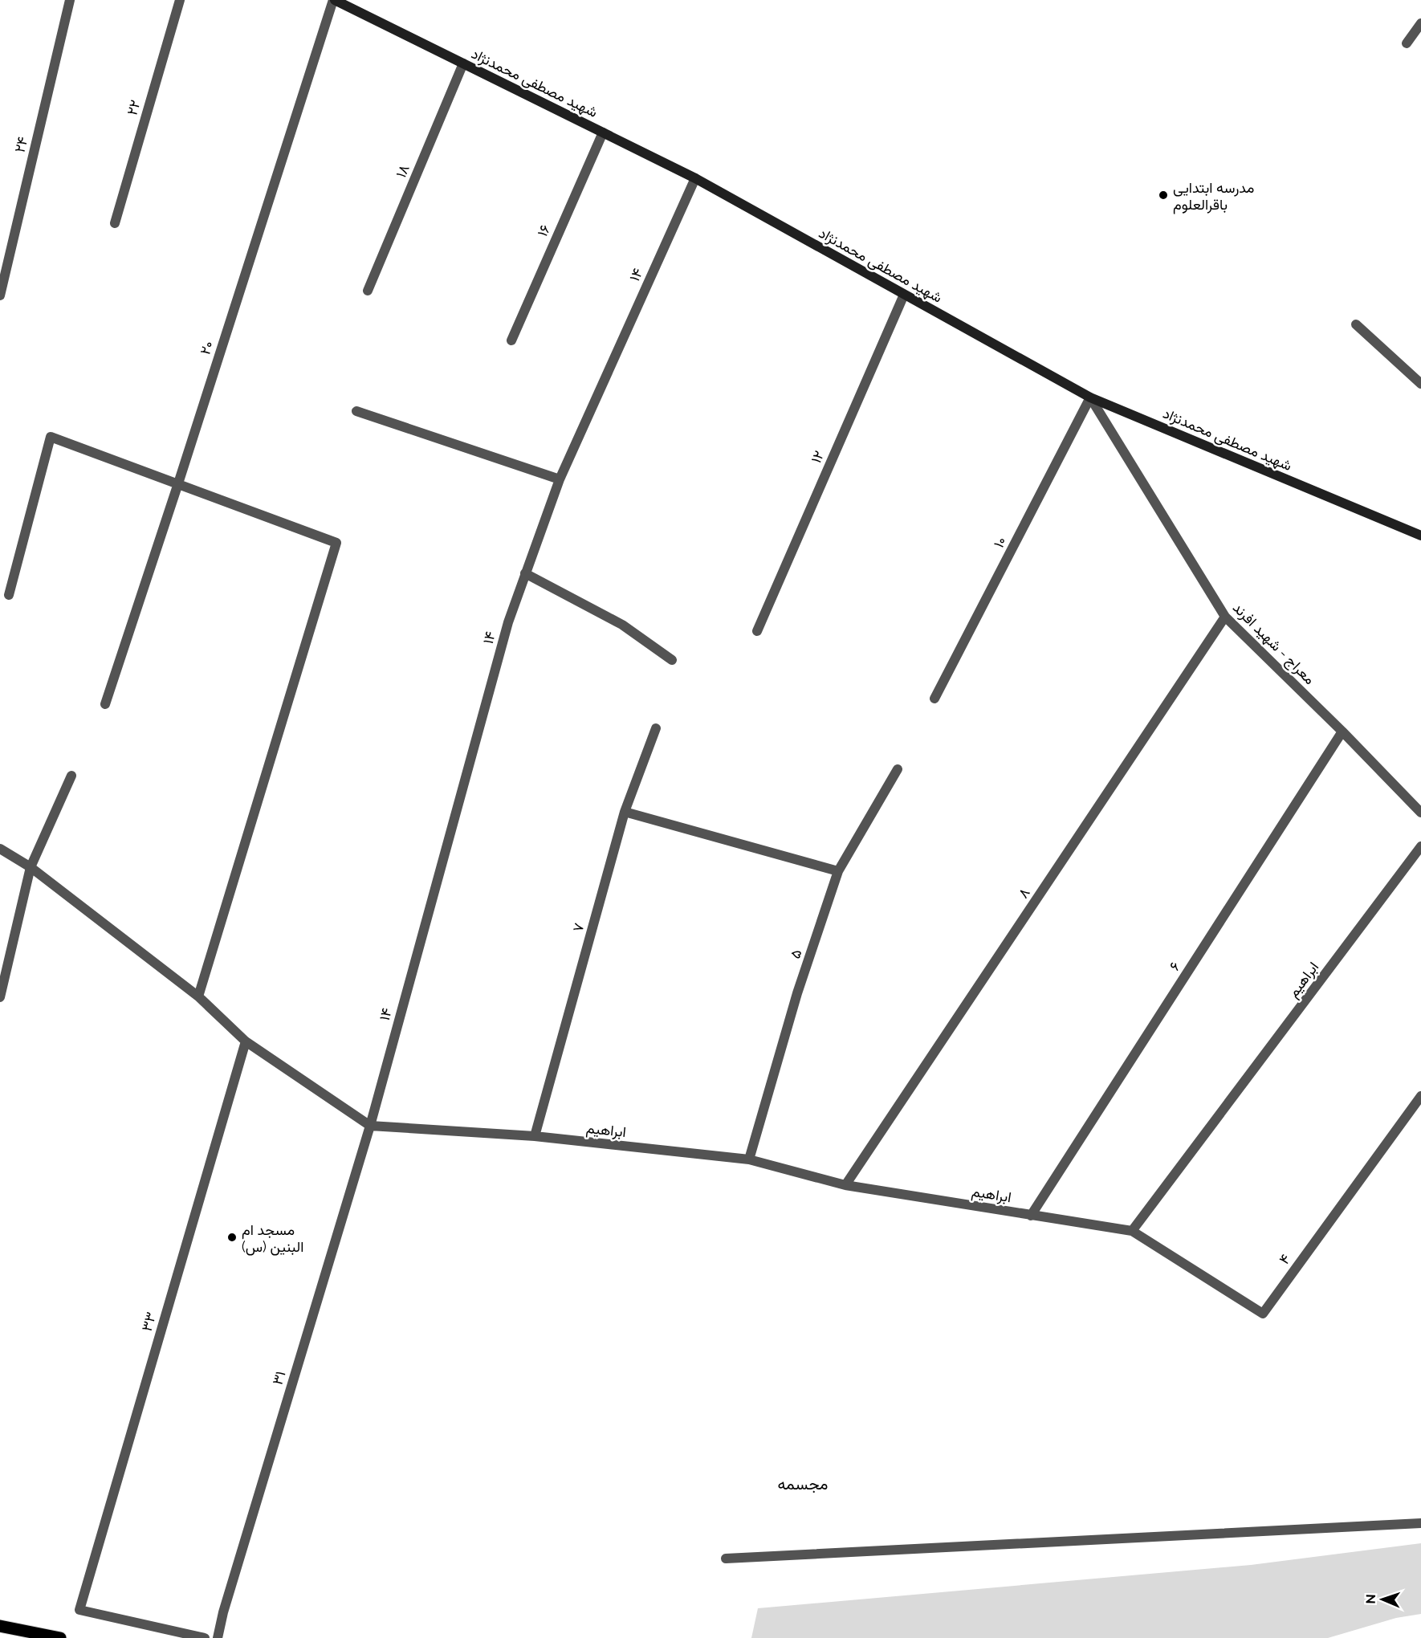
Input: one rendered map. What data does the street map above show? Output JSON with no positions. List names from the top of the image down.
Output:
{
  "streets": {
    "main road": ["شهید مصطفی محمدنژاد"],
    "street": [
      "۲۲",
      "۲۴",
      "۱۸",
      "۱۶",
      "۱۴",
      "۲۰",
      "۱۲",
      "۱۰",
      "معراج - شهید افرند",
      "۸",
      "۷",
      "۵",
      "۶",
      "ابراهیم",
      "۴",
      "۳۳",
      "۳۱"
    ]
  },
  "crossings": [
    ["شهید مصطفی محمدنژاد", "۱۸"],
    ["شهید مصطفی محمدنژاد", "۱۶"],
    ["شهید مصطفی محمدنژاد", "۱۴"],
    ["شهید مصطفی محمدنژاد", "۲۰"],
    ["شهید مصطفی محمدنژاد", "۱۲"],
    ["شهید مصطفی محمدنژاد", "۱۰"],
    ["شهید مصطفی محمدنژاد", "معراج - شهید افرند"],
    ["۱۴", "ابراهیم"],
    ["۱۴", "۳۱"],
    ["۱۰", "معراج - شهید افرند"],
    ["معراج - شهید افرند", "۸"],
    ["معراج - شهید افرند", "۶"],
    ["۸", "ابراهیم"],
    ["۷", "ابراهیم"],
    ["۵", "ابراهیم"],
    ["۶", "ابراهیم"],
    ["ابراهیم", "۴"],
    ["ابراهیم", "۳۱"]
  ],
  "districts": ["مجسمه"],
  "places": ["مدرسه ابتدایی باقرالعلوم", "مسجد ام البنین (س)"],
  "north": "left"
}
